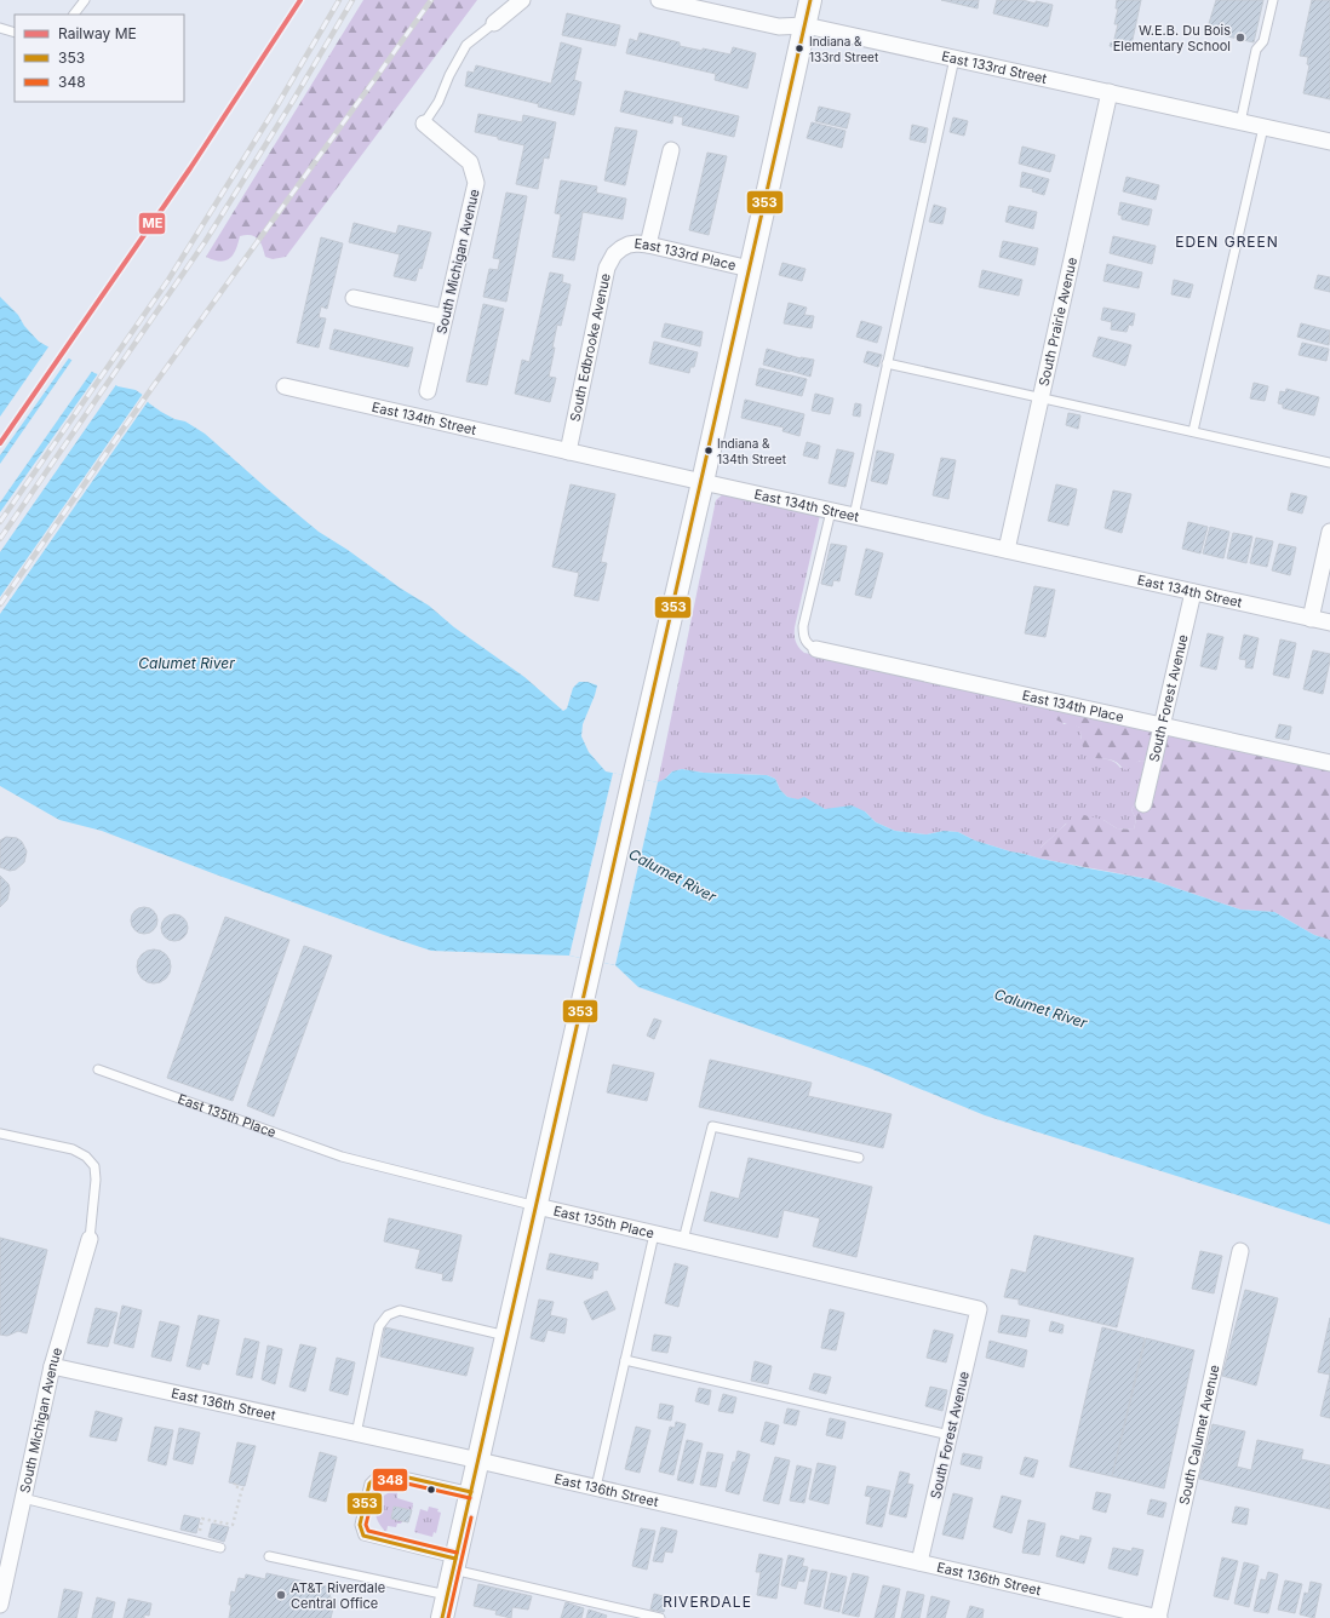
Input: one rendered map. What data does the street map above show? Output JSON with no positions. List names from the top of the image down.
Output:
{
  "streets": {
    "street": [
      "East 133rd Street",
      "East 133rd Place",
      "South Michigan Avenue",
      "South Prairie Avenue",
      "South Edbrooke Avenue",
      "East 134th Street",
      "South Forest Avenue",
      "East 134th Place",
      "East 135th Place",
      "East 136th Street",
      "South Calumet Avenue"
    ]
  },
  "crossings": [
    ["East 133rd Street", "South Prairie Avenue"],
    ["East 133rd Place", "South Edbrooke Avenue"],
    ["South Michigan Avenue", "East 136th Street"],
    ["South Prairie Avenue", "East 134th Street"],
    ["South Edbrooke Avenue", "East 134th Street"],
    ["East 134th Street", "South Forest Avenue"],
    ["South Forest Avenue", "East 134th Place"],
    ["South Forest Avenue", "East 135th Place"],
    ["South Forest Avenue", "East 136th Street"],
    ["East 136th Street", "South Calumet Avenue"]
  ],
  "districts": ["EDEN GREEN", "RIVERDALE"],
  "water": ["Calumet River"],
  "places": [
    "W.E.B. Du Bois Elementary School",
    "Indiana & 133rd Street",
    "Indiana & 134th Street",
    "AT&T Riverdale Central Office"
  ],
  "lines": ["rail line ME", "transit line 353", "transit line 348"],
  "legend": ["Railway ME", "353", "348"]
}
